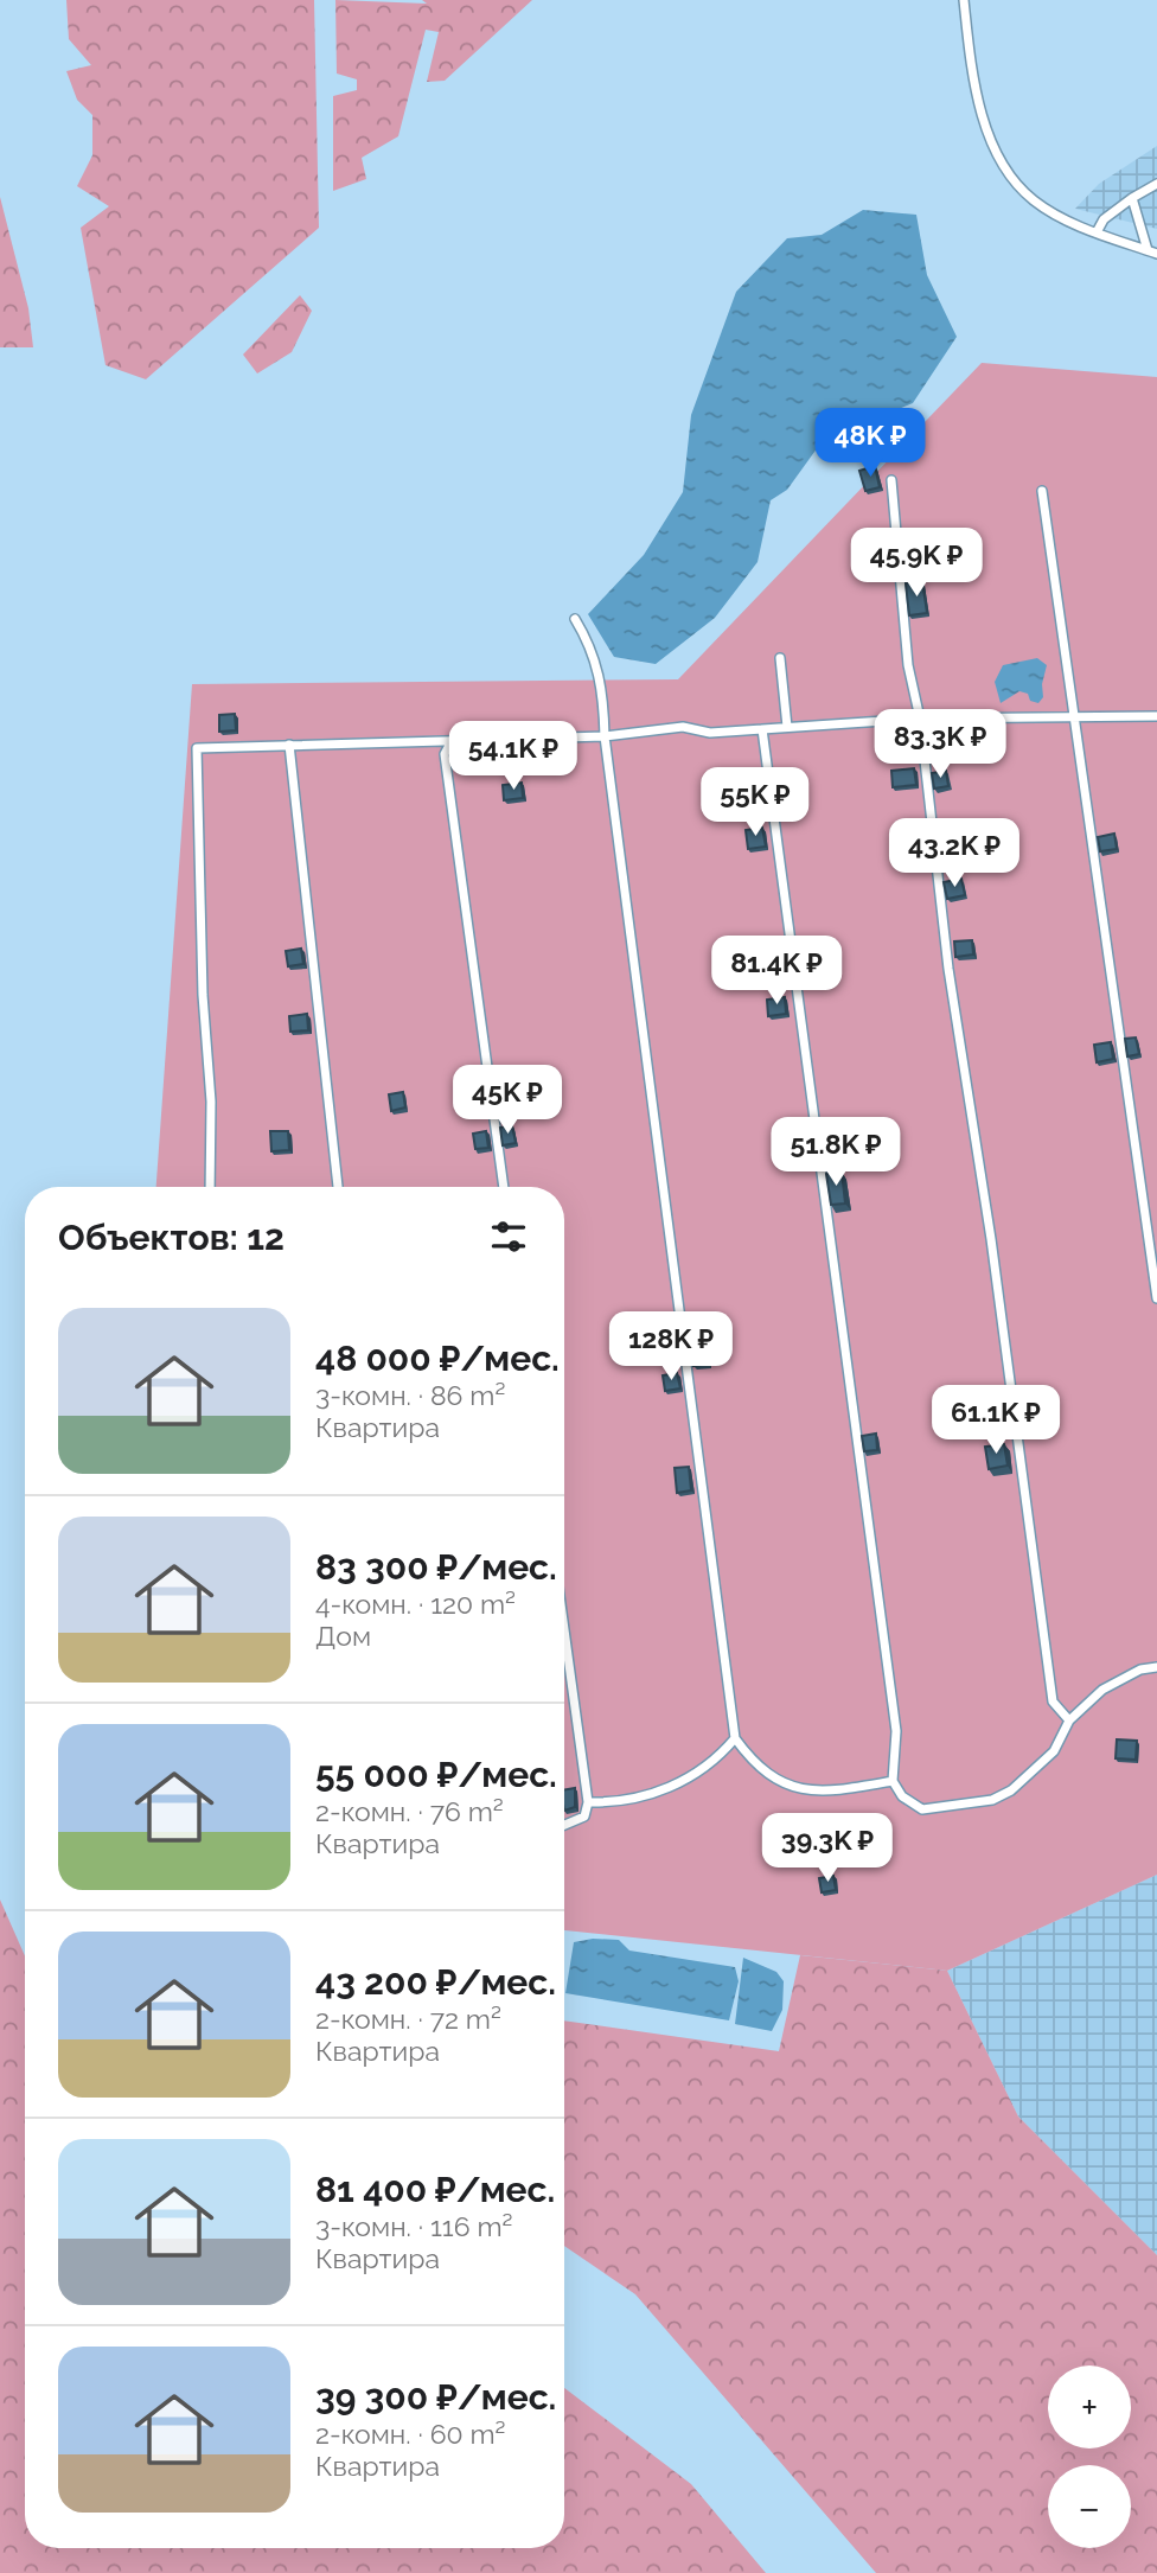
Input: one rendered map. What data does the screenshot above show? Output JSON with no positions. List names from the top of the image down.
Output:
{
  "page": {
    "price": [
      "48K ₽",
      "45.9K ₽",
      "83.3K ₽",
      "54.1K ₽",
      "55K ₽",
      "43.2K ₽",
      "81.4K ₽",
      "45K ₽",
      "51.8K ₽",
      "128K ₽",
      "61.1K ₽",
      "39.3K ₽"
    ],
    "heading": "Объектов: 12",
    "list": [
      {
        "name": "48 000 ₽/мес.",
        "note": "3-комн. · 86 m² · Квартира"
      },
      {
        "name": "83 300 ₽/мес.",
        "note": "4-комн. · 120 m² · Дом"
      },
      {
        "name": "55 000 ₽/мес.",
        "note": "2-комн. · 76 m² · Квартира"
      },
      {
        "name": "43 200 ₽/мес.",
        "note": "2-комн. · 72 m² · Квартира"
      },
      {
        "name": "81 400 ₽/мес.",
        "note": "3-комн. · 116 m² · Квартира"
      },
      {
        "name": "39 300 ₽/мес.",
        "note": "2-комн. · 60 m² · Квартира"
      }
    ],
    "map_buttons": ["+", "−"]
  }
}
